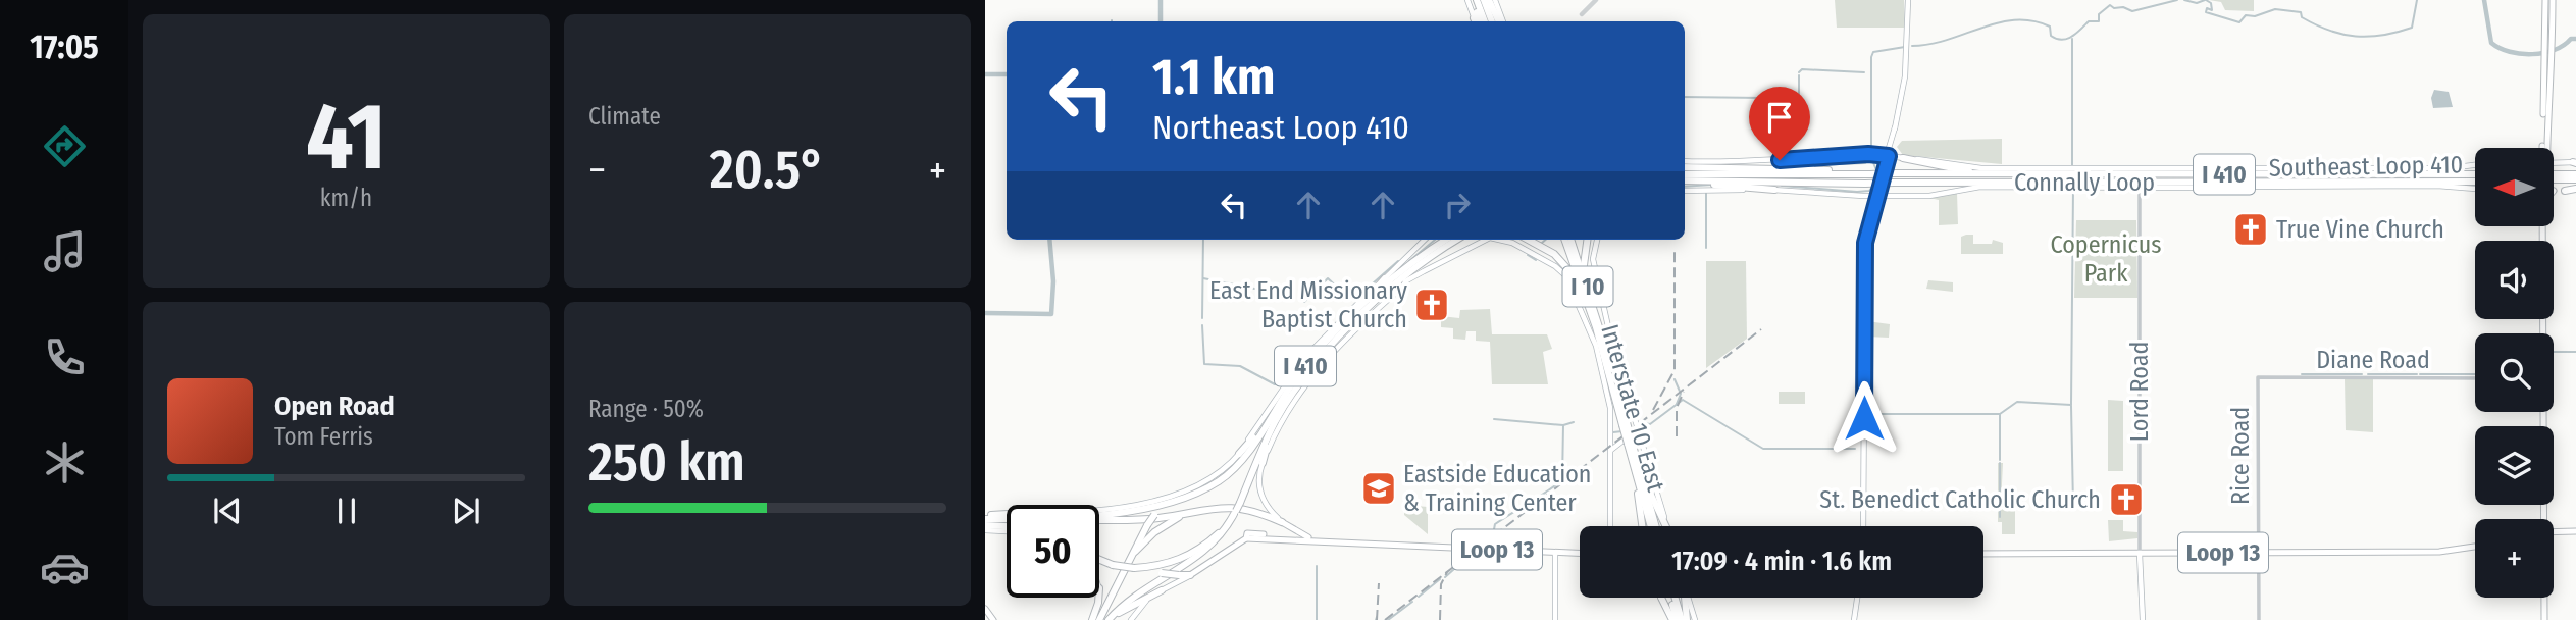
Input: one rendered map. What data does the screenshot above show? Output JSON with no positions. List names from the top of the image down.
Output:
{
  "streets": {
    "highway": [
      "I 410",
      "Connally Loop",
      "I 10",
      "Loop 13"
    ],
    "main road": ["Southeast Loop 410", "Lord Road", "Interstate 10 East"],
    "street": ["Diane Road", "Rice Road"]
  },
  "crossings": [
    ["Southeast Loop 410", "Lord Road"],
    ["Diane Road", "Rice Road"],
    ["Lord Road", "Loop 13"],
    ["Rice Road", "Loop 13"]
  ],
  "parks": ["Copernicus Park"],
  "places": {
    "church": ["True Vine Church", "East End Missionary Baptist Church", "St. Benedict Catholic Church"],
    "school or university": ["Eastside Education & Training Center"]
  },
  "north": "left",
  "page": {
    "tabs": "17:05",
    "tile": [
      ["41", "km/h"],
      "Climate",
      ["Range · 50%", "250 km"]
    ],
    "turn": ["1.1 km", "Northeast Loop 410"],
    "heat": ["−", "20.5°", "+"],
    "map_buttons": "+",
    "song": ["Open Road", "Tom Ferris"],
    "limit": "50",
    "trip": "17:09 · 4 min · 1.6 km"
  }
}
